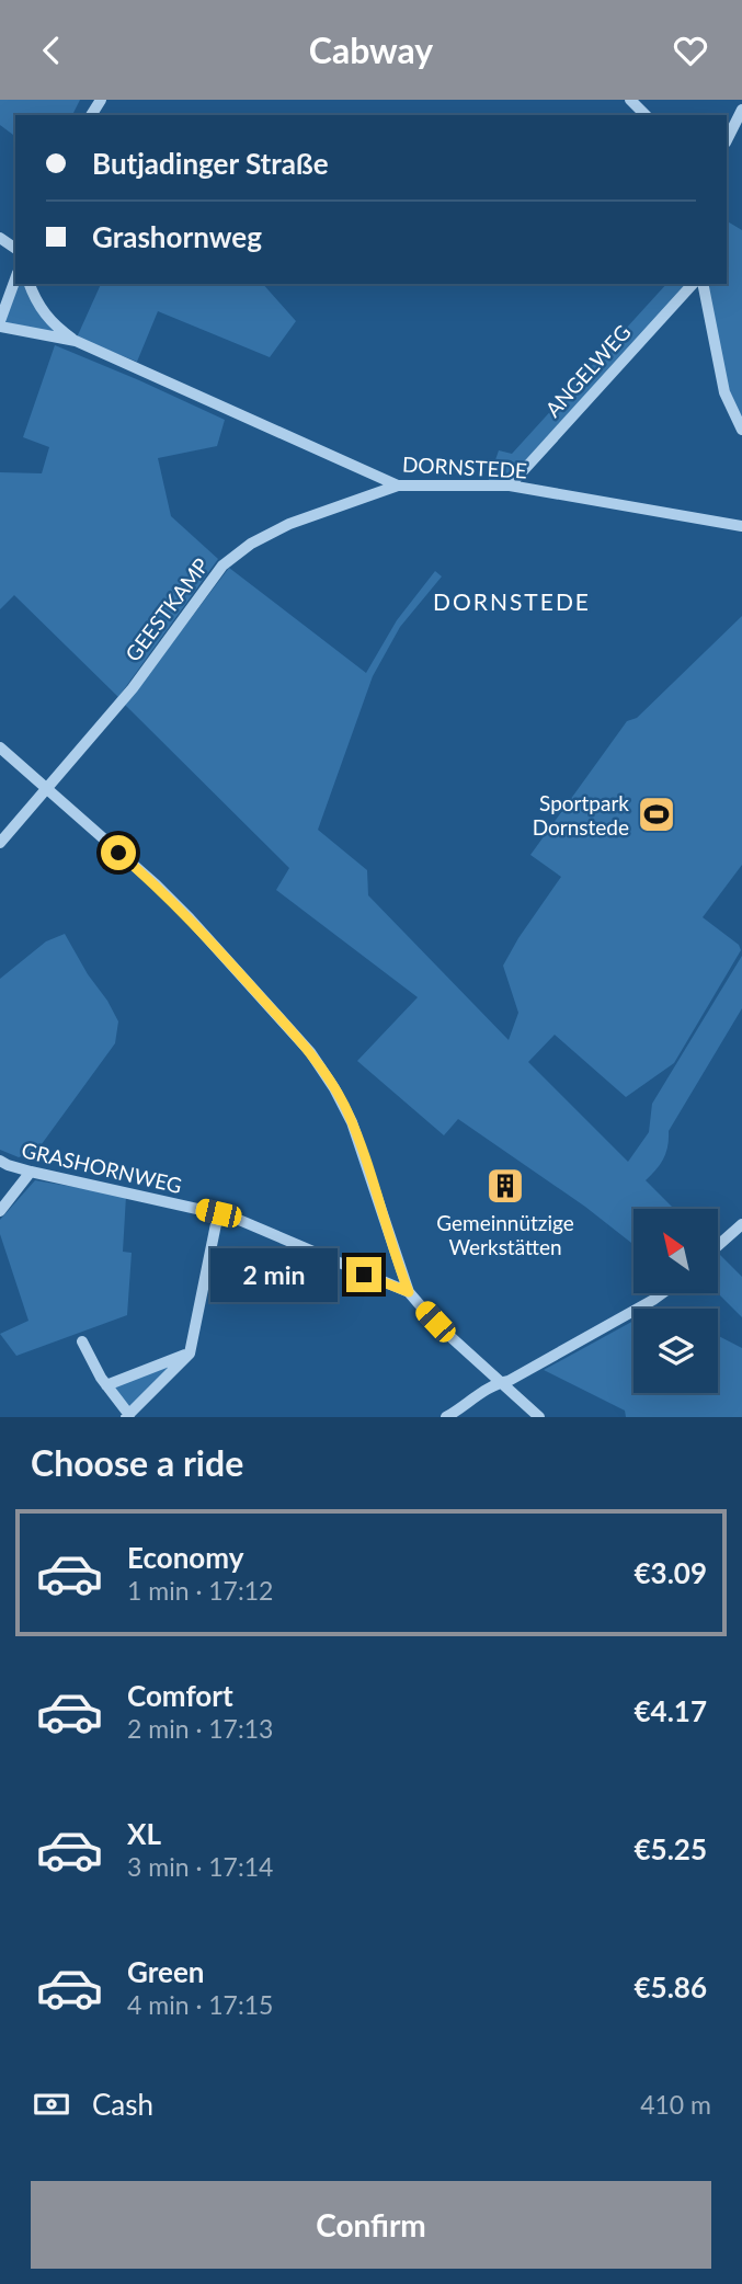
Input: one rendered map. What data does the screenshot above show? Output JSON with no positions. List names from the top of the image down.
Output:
{
  "streets": {
    "street": [
      "ANGELWEG",
      "DORNSTEDE",
      "GEESTKAMP",
      "GRASHORNWEG"
    ]
  },
  "crossings": [
    ["ANGELWEG", "DORNSTEDE"],
    ["DORNSTEDE", "GEESTKAMP"]
  ],
  "districts": ["DORNSTEDE"],
  "places": {
    "sports": ["Sportpark Dornstede"],
    "building": ["Gemeinnützige Werkstätten"]
  },
  "north": "top left",
  "page": {
    "header": "Cabway",
    "banner": ["Butjadinger Straße", "Grashornweg"],
    "bubble": "2 min",
    "heading": "Choose a ride",
    "list": [
      {
        "name": "Economy",
        "note": "1 min · 17:12",
        "value": "€3.09"
      },
      {
        "name": "Comfort",
        "note": "2 min · 17:13",
        "value": "€4.17"
      },
      {
        "name": "XL",
        "note": "3 min · 17:14",
        "value": "€5.25"
      },
      {
        "name": "Green",
        "note": "4 min · 17:15",
        "value": "€5.86"
      }
    ],
    "pay": ["Cash", "410 m"],
    "buttons": "Confirm"
  }
}
